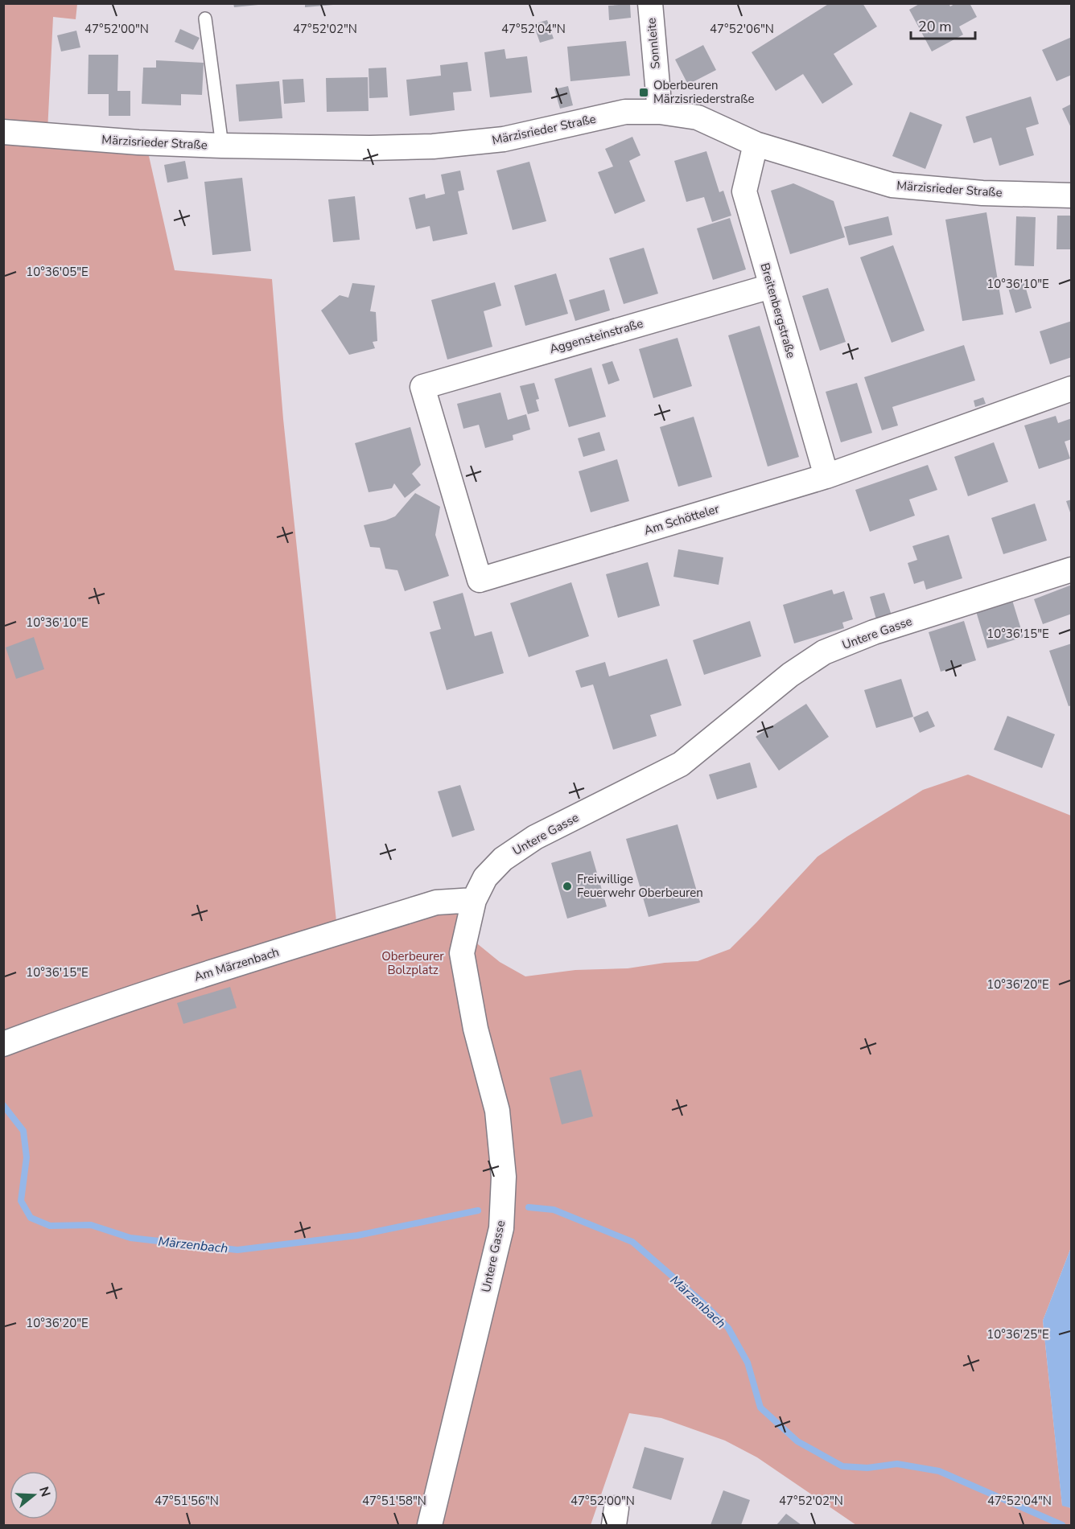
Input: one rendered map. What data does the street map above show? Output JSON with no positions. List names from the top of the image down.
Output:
{
  "streets": {
    "street": [
      "Sonnleite",
      "Märzisrieder Straße",
      "Breitenbergstraße",
      "Aggensteinstraße",
      "Am Schötteler",
      "Untere Gasse",
      "Am Märzenbach"
    ]
  },
  "crossings": [
    ["Sonnleite", "Märzisrieder Straße"],
    ["Märzisrieder Straße", "Breitenbergstraße"],
    ["Breitenbergstraße", "Aggensteinstraße"],
    ["Breitenbergstraße", "Am Schötteler"],
    ["Aggensteinstraße", "Am Schötteler"],
    ["Untere Gasse", "Am Märzenbach"]
  ],
  "water": ["Märzenbach"],
  "parks": ["Oberbeurer Bolzplatz"],
  "places": {
    "transit": ["Oberbeuren Märzisriederstraße"],
    "other": ["Freiwillige Feuerwehr Oberbeuren"]
  },
  "scale_bar": "20 m",
  "north": "right",
  "coordinates": [
    "47°52'00\"N",
    "47°52'02\"N",
    "47°52'04\"N",
    "47°52'06\"N",
    "10°36'05\"E",
    "10°36'10\"E",
    "10°36'15\"E",
    "10°36'20\"E",
    "10°36'25\"E",
    "47°51'56\"N",
    "47°51'58\"N"
  ]
}
